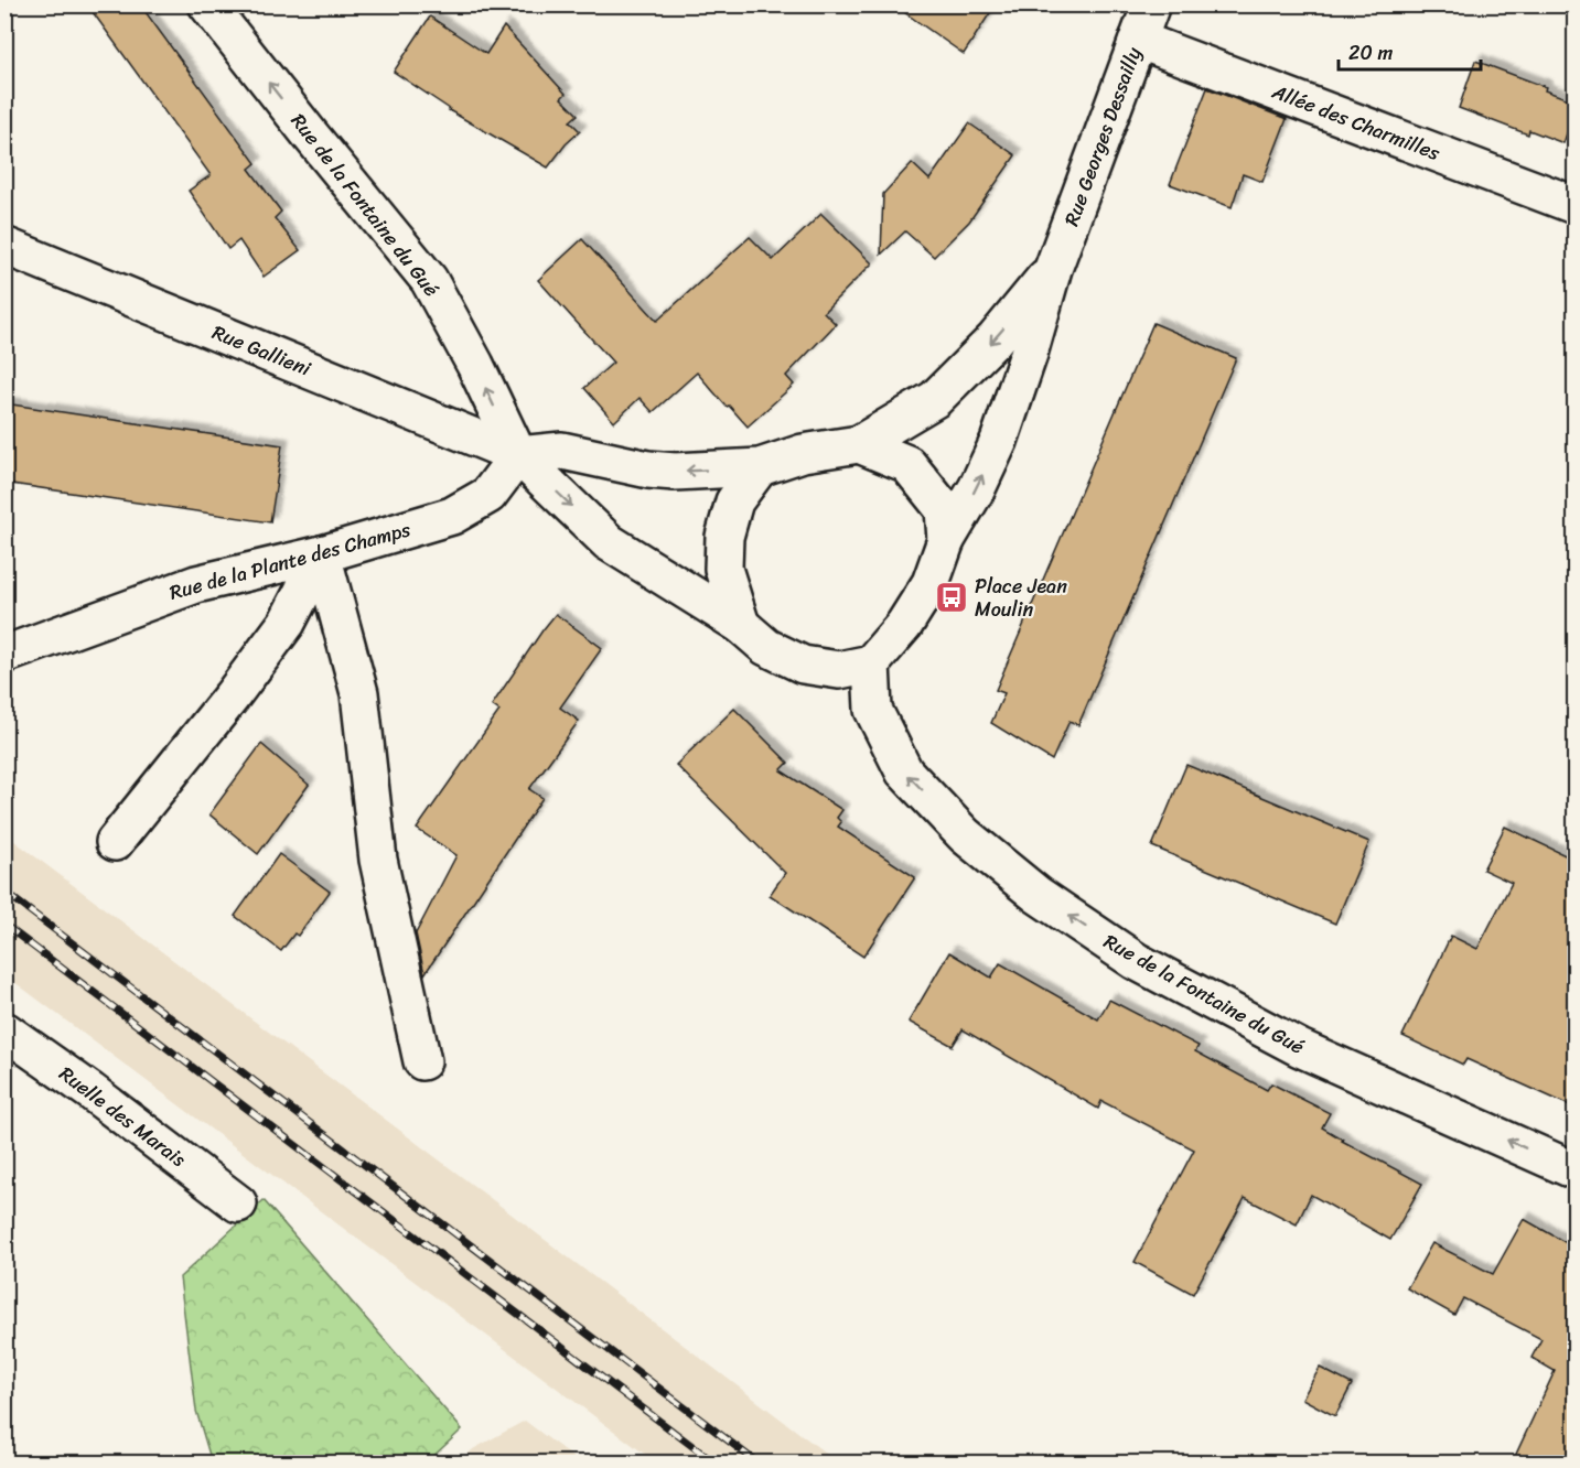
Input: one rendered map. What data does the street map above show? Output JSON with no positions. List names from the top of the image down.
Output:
{
  "streets": {
    "street": [
      "Allée des Charmilles",
      "Rue Georges Dessailly",
      "Rue de la Fontaine du Gué",
      "Rue Gallieni",
      "Rue de la Plante des Champs",
      "Ruelle des Marais"
    ]
  },
  "crossings": [
    ["Allée des Charmilles", "Rue Georges Dessailly"],
    ["Rue Georges Dessailly", "Rue de la Fontaine du Gué"],
    ["Rue Georges Dessailly", "Rue Gallieni"],
    ["Rue de la Fontaine du Gué", "Rue Gallieni"],
    ["Rue de la Fontaine du Gué", "Rue de la Plante des Champs"],
    ["Rue Gallieni", "Rue de la Plante des Champs"]
  ],
  "one_way": ["Rue de la Fontaine du Gué"],
  "places": {
    "bus stop": ["Place Jean Moulin"]
  },
  "scale_bar": "20 m"
}
